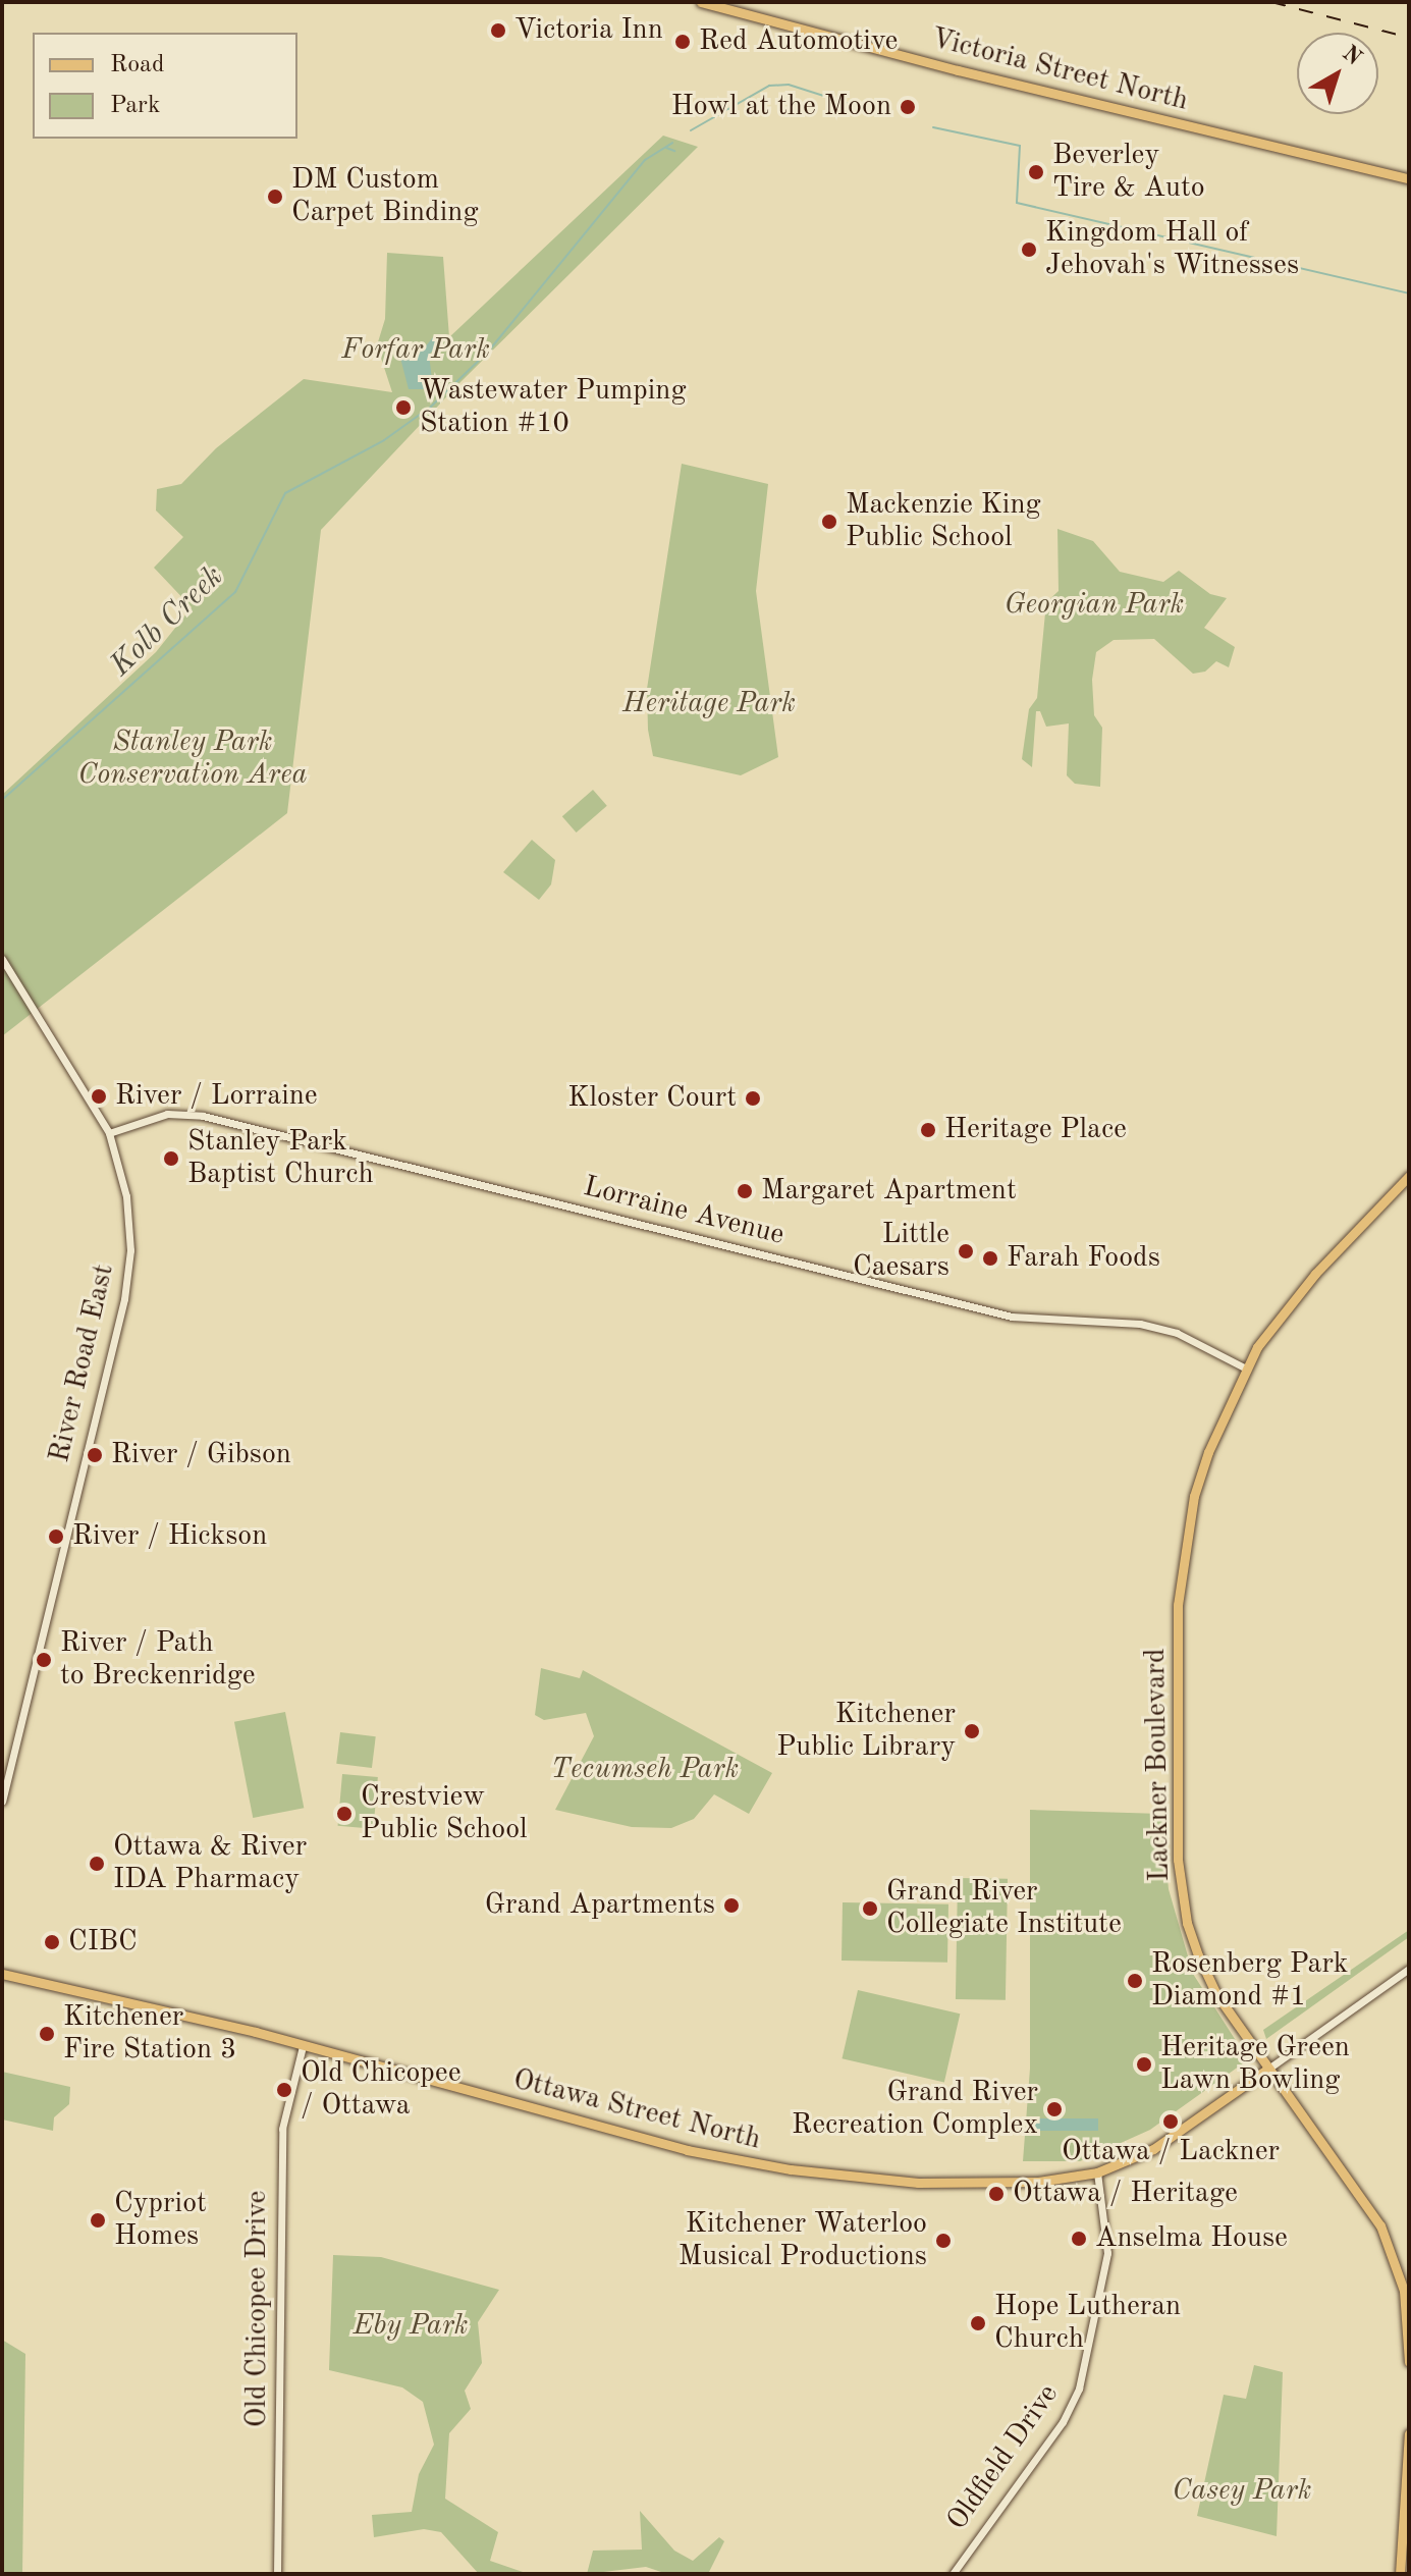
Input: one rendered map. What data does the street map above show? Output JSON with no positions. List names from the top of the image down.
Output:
{
  "streets": {
    "main road": ["Victoria Street North", "Lackner Boulevard", "Ottawa Street North"],
    "street": [
      "Lorraine Avenue",
      "River Road East",
      "Old Chicopee Drive",
      "Oldfield Drive"
    ]
  },
  "crossings": [
    ["Lorraine Avenue", "River Road East"],
    ["Lorraine Avenue", "Lackner Boulevard"],
    ["Lackner Boulevard", "Ottawa Street North"],
    ["Ottawa Street North", "Old Chicopee Drive"],
    ["Ottawa Street North", "Oldfield Drive"]
  ],
  "water": ["Kolb Creek"],
  "parks": [
    "Forfar Park",
    "Georgian Park",
    "Heritage Park",
    "Stanley Park Conservation Area",
    "Tecumseh Park",
    "Eby Park",
    "Casey Park"
  ],
  "places": [
    "Victoria Inn",
    "Red Automotive",
    "Howl at the Moon",
    "Beverley Tire & Auto",
    "DM Custom Carpet Binding",
    "Kingdom Hall of Jehovah's Witnesses",
    "Wastewater Pumping Station #10",
    "Mackenzie King Public School",
    "River / Lorraine",
    "Kloster Court",
    "Heritage Place",
    "Stanley Park Baptist Church",
    "Margaret Apartment",
    "Little Caesars",
    "Farah Foods",
    "River / Gibson",
    "River / Hickson",
    "River / Path to Breckenridge",
    "Kitchener Public Library",
    "Crestview Public School",
    "Ottawa & River IDA Pharmacy",
    "Grand Apartments",
    "Grand River Collegiate Institute",
    "CIBC",
    "Rosenberg Park Diamond #1",
    "Kitchener Fire Station 3",
    "Heritage Green Lawn Bowling",
    "Old Chicopee / Ottawa",
    "Grand River Recreation Complex",
    "Ottawa / Lackner",
    "Ottawa / Heritage",
    "Cypriot Homes",
    "Anselma House",
    "Kitchener Waterloo Musical Productions",
    "Hope Lutheran Church"
  ],
  "legend": ["Road", "Park"],
  "north": "top right"
}
